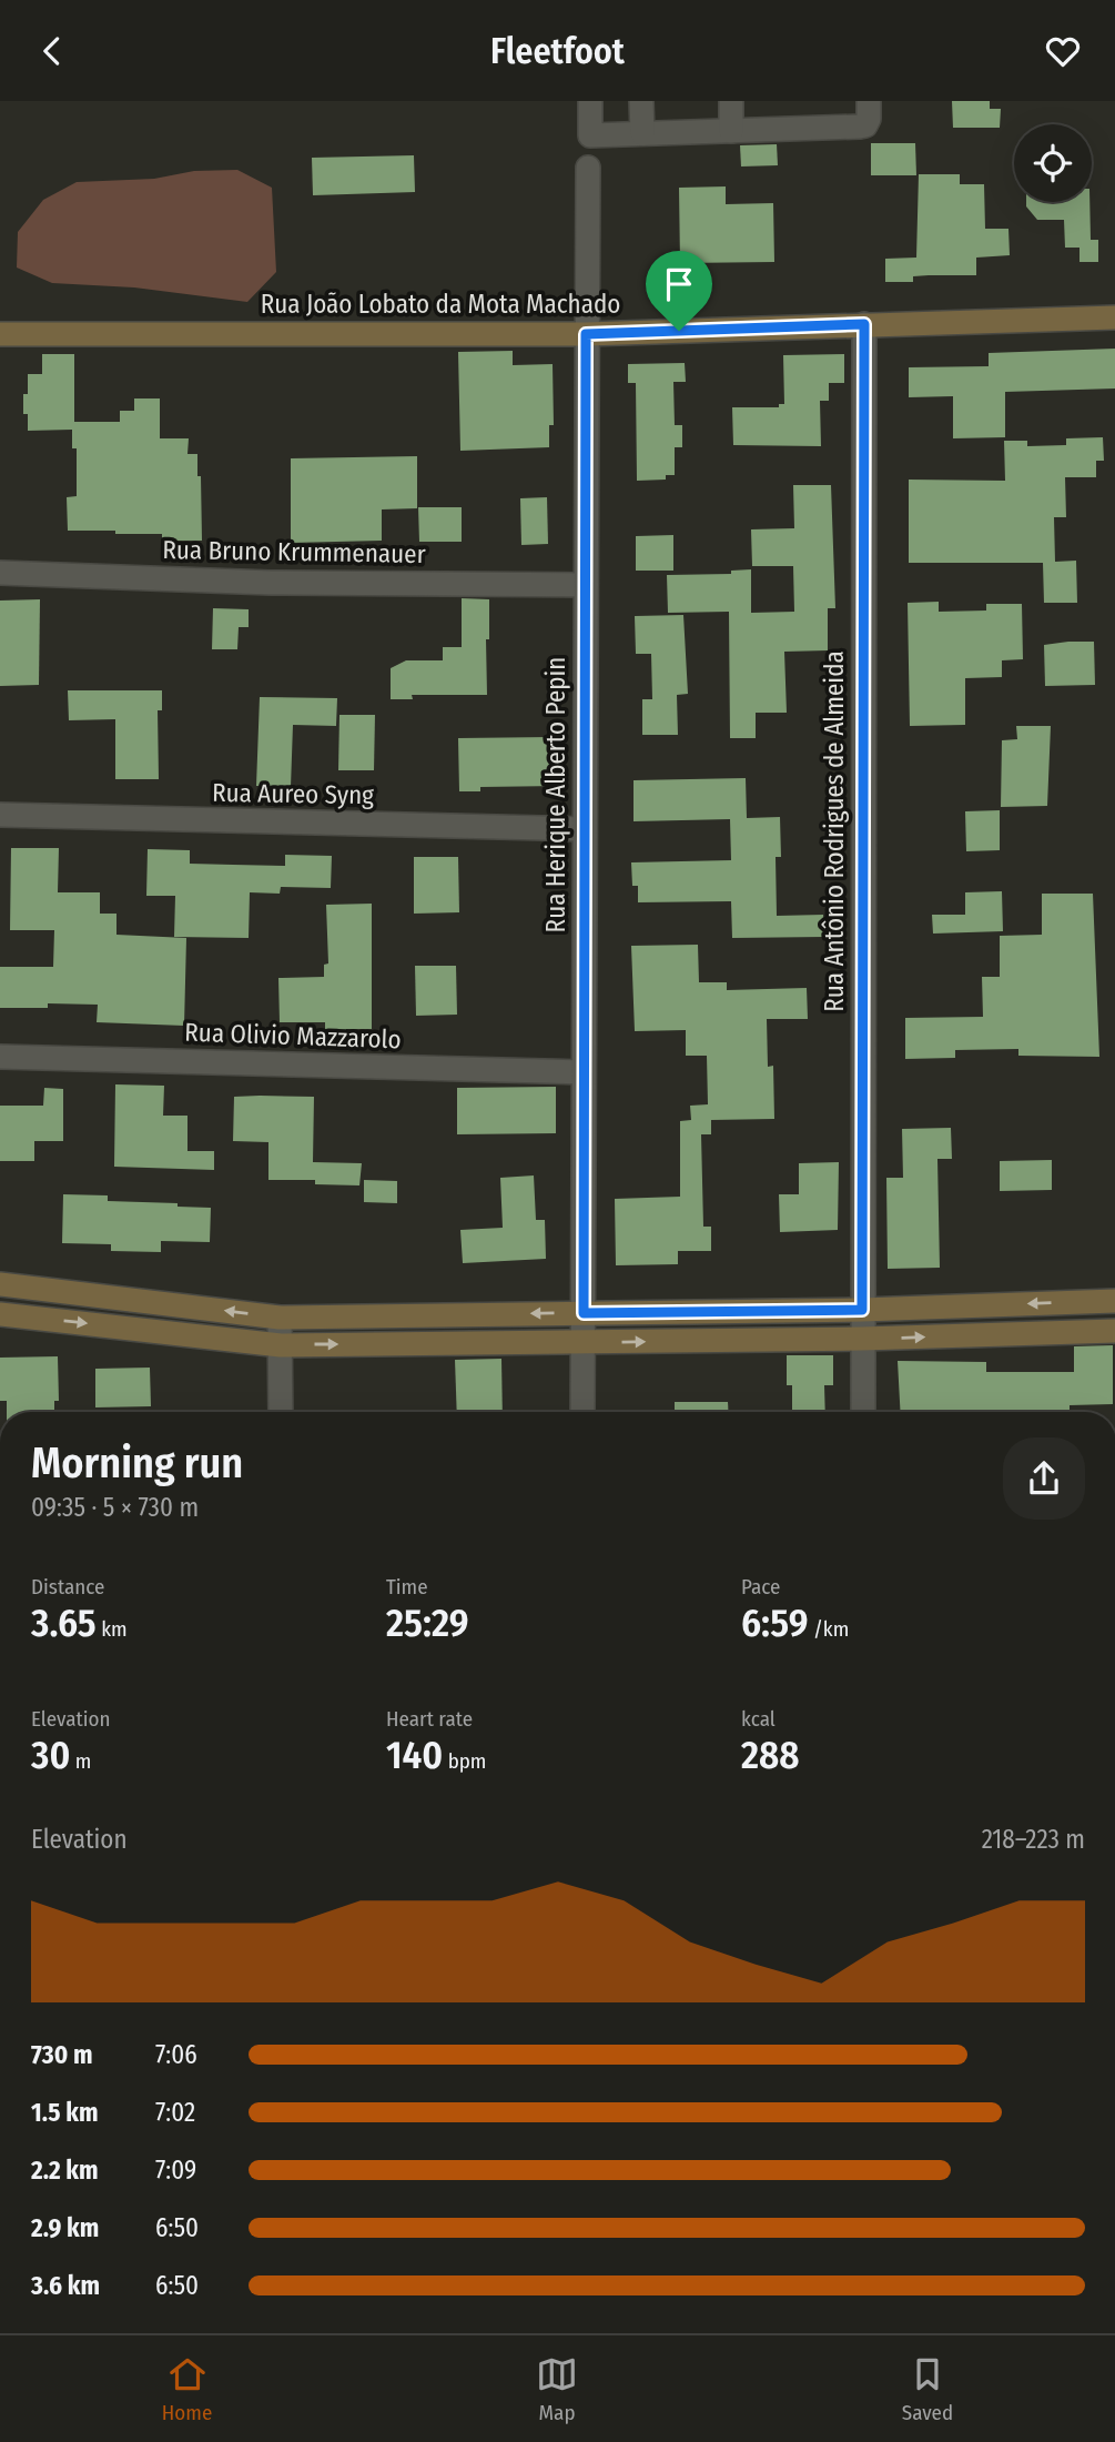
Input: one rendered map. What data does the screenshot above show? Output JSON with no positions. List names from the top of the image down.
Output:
{
  "streets": {
    "street": [
      "Rua João Lobato da Mota Machado",
      "Rua Bruno Krummenauer",
      "Rua Aureo Syng",
      "Rua Herique Alberto Pepin",
      "Rua Antônio Rodrigues de Almeida",
      "Rua Olivio Mazzarolo"
    ]
  },
  "crossings": [
    ["Rua João Lobato da Mota Machado", "Rua Herique Alberto Pepin"],
    ["Rua João Lobato da Mota Machado", "Rua Antônio Rodrigues de Almeida"],
    ["Rua Bruno Krummenauer", "Rua Herique Alberto Pepin"],
    ["Rua Aureo Syng", "Rua Herique Alberto Pepin"],
    ["Rua Herique Alberto Pepin", "Rua Olivio Mazzarolo"]
  ],
  "page": {
    "header": "Fleetfoot",
    "heading": ["Morning run", "09:35 · 5 × 730 m"],
    "stats": [
      ["Distance", "3.65 km"],
      ["Time", "25:29"],
      ["Pace", "6:59 /km"],
      ["Elevation", "30 m"],
      ["Heart rate", "140 bpm"],
      ["kcal", "288"]
    ],
    "chart": ["Elevation", "218–223 m"],
    "list": [
      {
        "name": "730 m",
        "note": "7:06"
      },
      {
        "name": "1.5 km",
        "note": "7:02"
      },
      {
        "name": "2.2 km",
        "note": "7:09"
      },
      {
        "name": "2.9 km",
        "note": "6:50"
      },
      {
        "name": "3.6 km",
        "note": "6:50"
      }
    ],
    "tabs": ["Home", "Map", "Saved"]
  }
}
